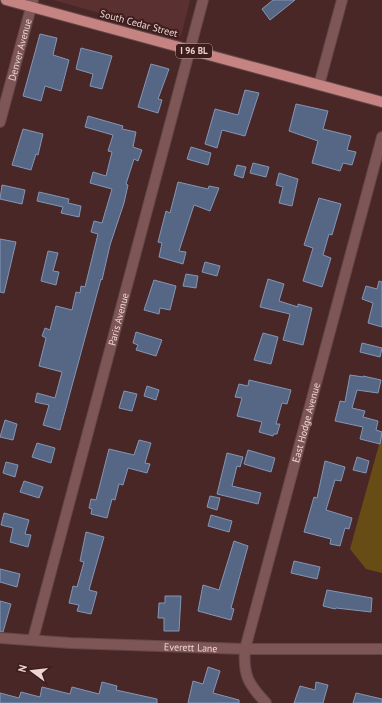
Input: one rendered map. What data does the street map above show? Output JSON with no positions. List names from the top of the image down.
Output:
{
  "streets": {
    "main road": ["South Cedar Street", "I 96 BL"],
    "street": [
      "Denver Avenue",
      "Paris Avenue",
      "East Hodge Avenue",
      "Everett Lane"
    ]
  },
  "crossings": [
    ["South Cedar Street", "Denver Avenue"],
    ["South Cedar Street", "Paris Avenue"],
    ["Paris Avenue", "Everett Lane"],
    ["East Hodge Avenue", "Everett Lane"]
  ],
  "north": "left"
}
